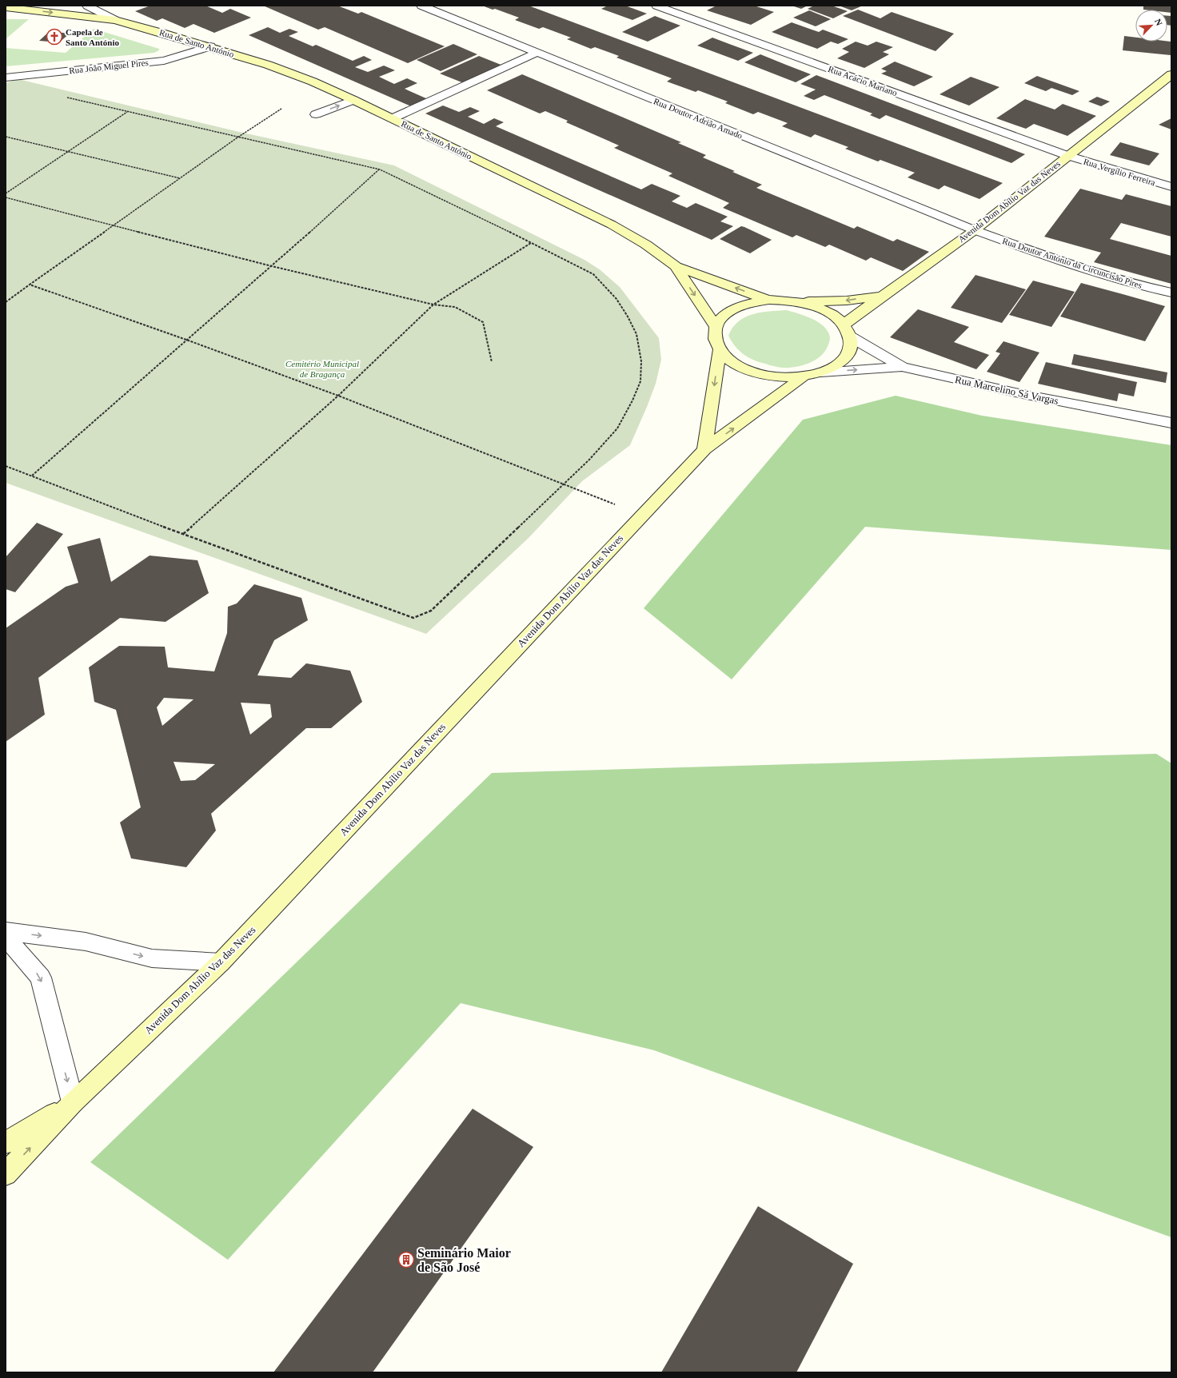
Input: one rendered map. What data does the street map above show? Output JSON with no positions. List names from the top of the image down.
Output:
{
  "streets": {
    "street": [
      "Rua de Santo António",
      "Rua João Miguel Pires",
      "Rua Acácio Mariano",
      "Rua Doutor Adrião Amado",
      "Rua Vergílio Ferreira",
      "Avenida Dom Abílio Vaz das Neves",
      "Rua Doutor António da Circuncisão Pires",
      "Rua Marcelino Sá Vargas"
    ]
  },
  "crossings": [
    ["Rua de Santo António", "Rua João Miguel Pires"],
    ["Rua de Santo António", "Avenida Dom Abílio Vaz das Neves"],
    ["Rua de Santo António", "Rua Marcelino Sá Vargas"],
    ["Rua Acácio Mariano", "Rua Vergílio Ferreira"],
    ["Rua Acácio Mariano", "Avenida Dom Abílio Vaz das Neves"],
    ["Rua Doutor Adrião Amado", "Avenida Dom Abílio Vaz das Neves"],
    ["Rua Doutor Adrião Amado", "Rua Doutor António da Circuncisão Pires"],
    ["Rua Vergílio Ferreira", "Avenida Dom Abílio Vaz das Neves"],
    ["Avenida Dom Abílio Vaz das Neves", "Rua Doutor António da Circuncisão Pires"],
    ["Avenida Dom Abílio Vaz das Neves", "Rua Marcelino Sá Vargas"]
  ],
  "parks": ["Cemitério Municipal de Bragança"],
  "places": {
    "church": ["Capela de Santo António"],
    "building": ["Seminário Maior de São José"]
  },
  "north": "top right"
}
